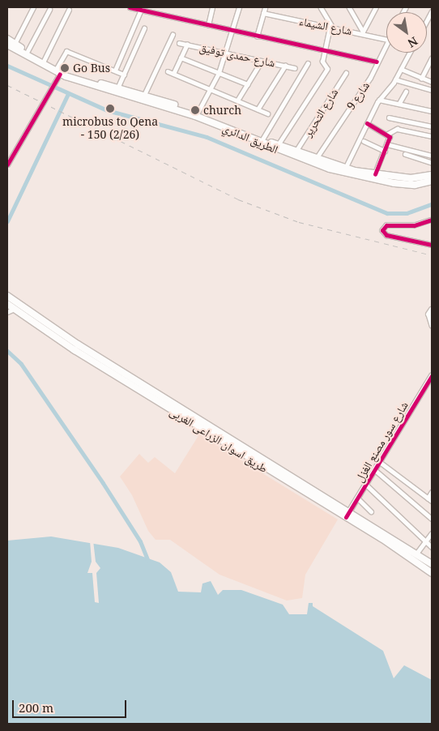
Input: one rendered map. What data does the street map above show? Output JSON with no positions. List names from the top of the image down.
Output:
{
  "streets": {
    "main road": ["الطريق الدائري", "طريق اسوان الزراعى الغربى"],
    "street": [
      "شارع الشيماء",
      "شارع حمدى توفيق",
      "شارع 9",
      "شارع التحرير",
      "شارع سور مصنع الغزل"
    ]
  },
  "crossings": [
    ["شارع 9", "الطريق الدائري"],
    ["شارع التحرير", "الطريق الدائري"],
    ["طريق اسوان الزراعى الغربى", "شارع سور مصنع الغزل"]
  ],
  "places": ["Go Bus", "microbus to Qena - 150 (2/26)", "church"],
  "scale_bar": "200 m",
  "north": "bottom right"
}
